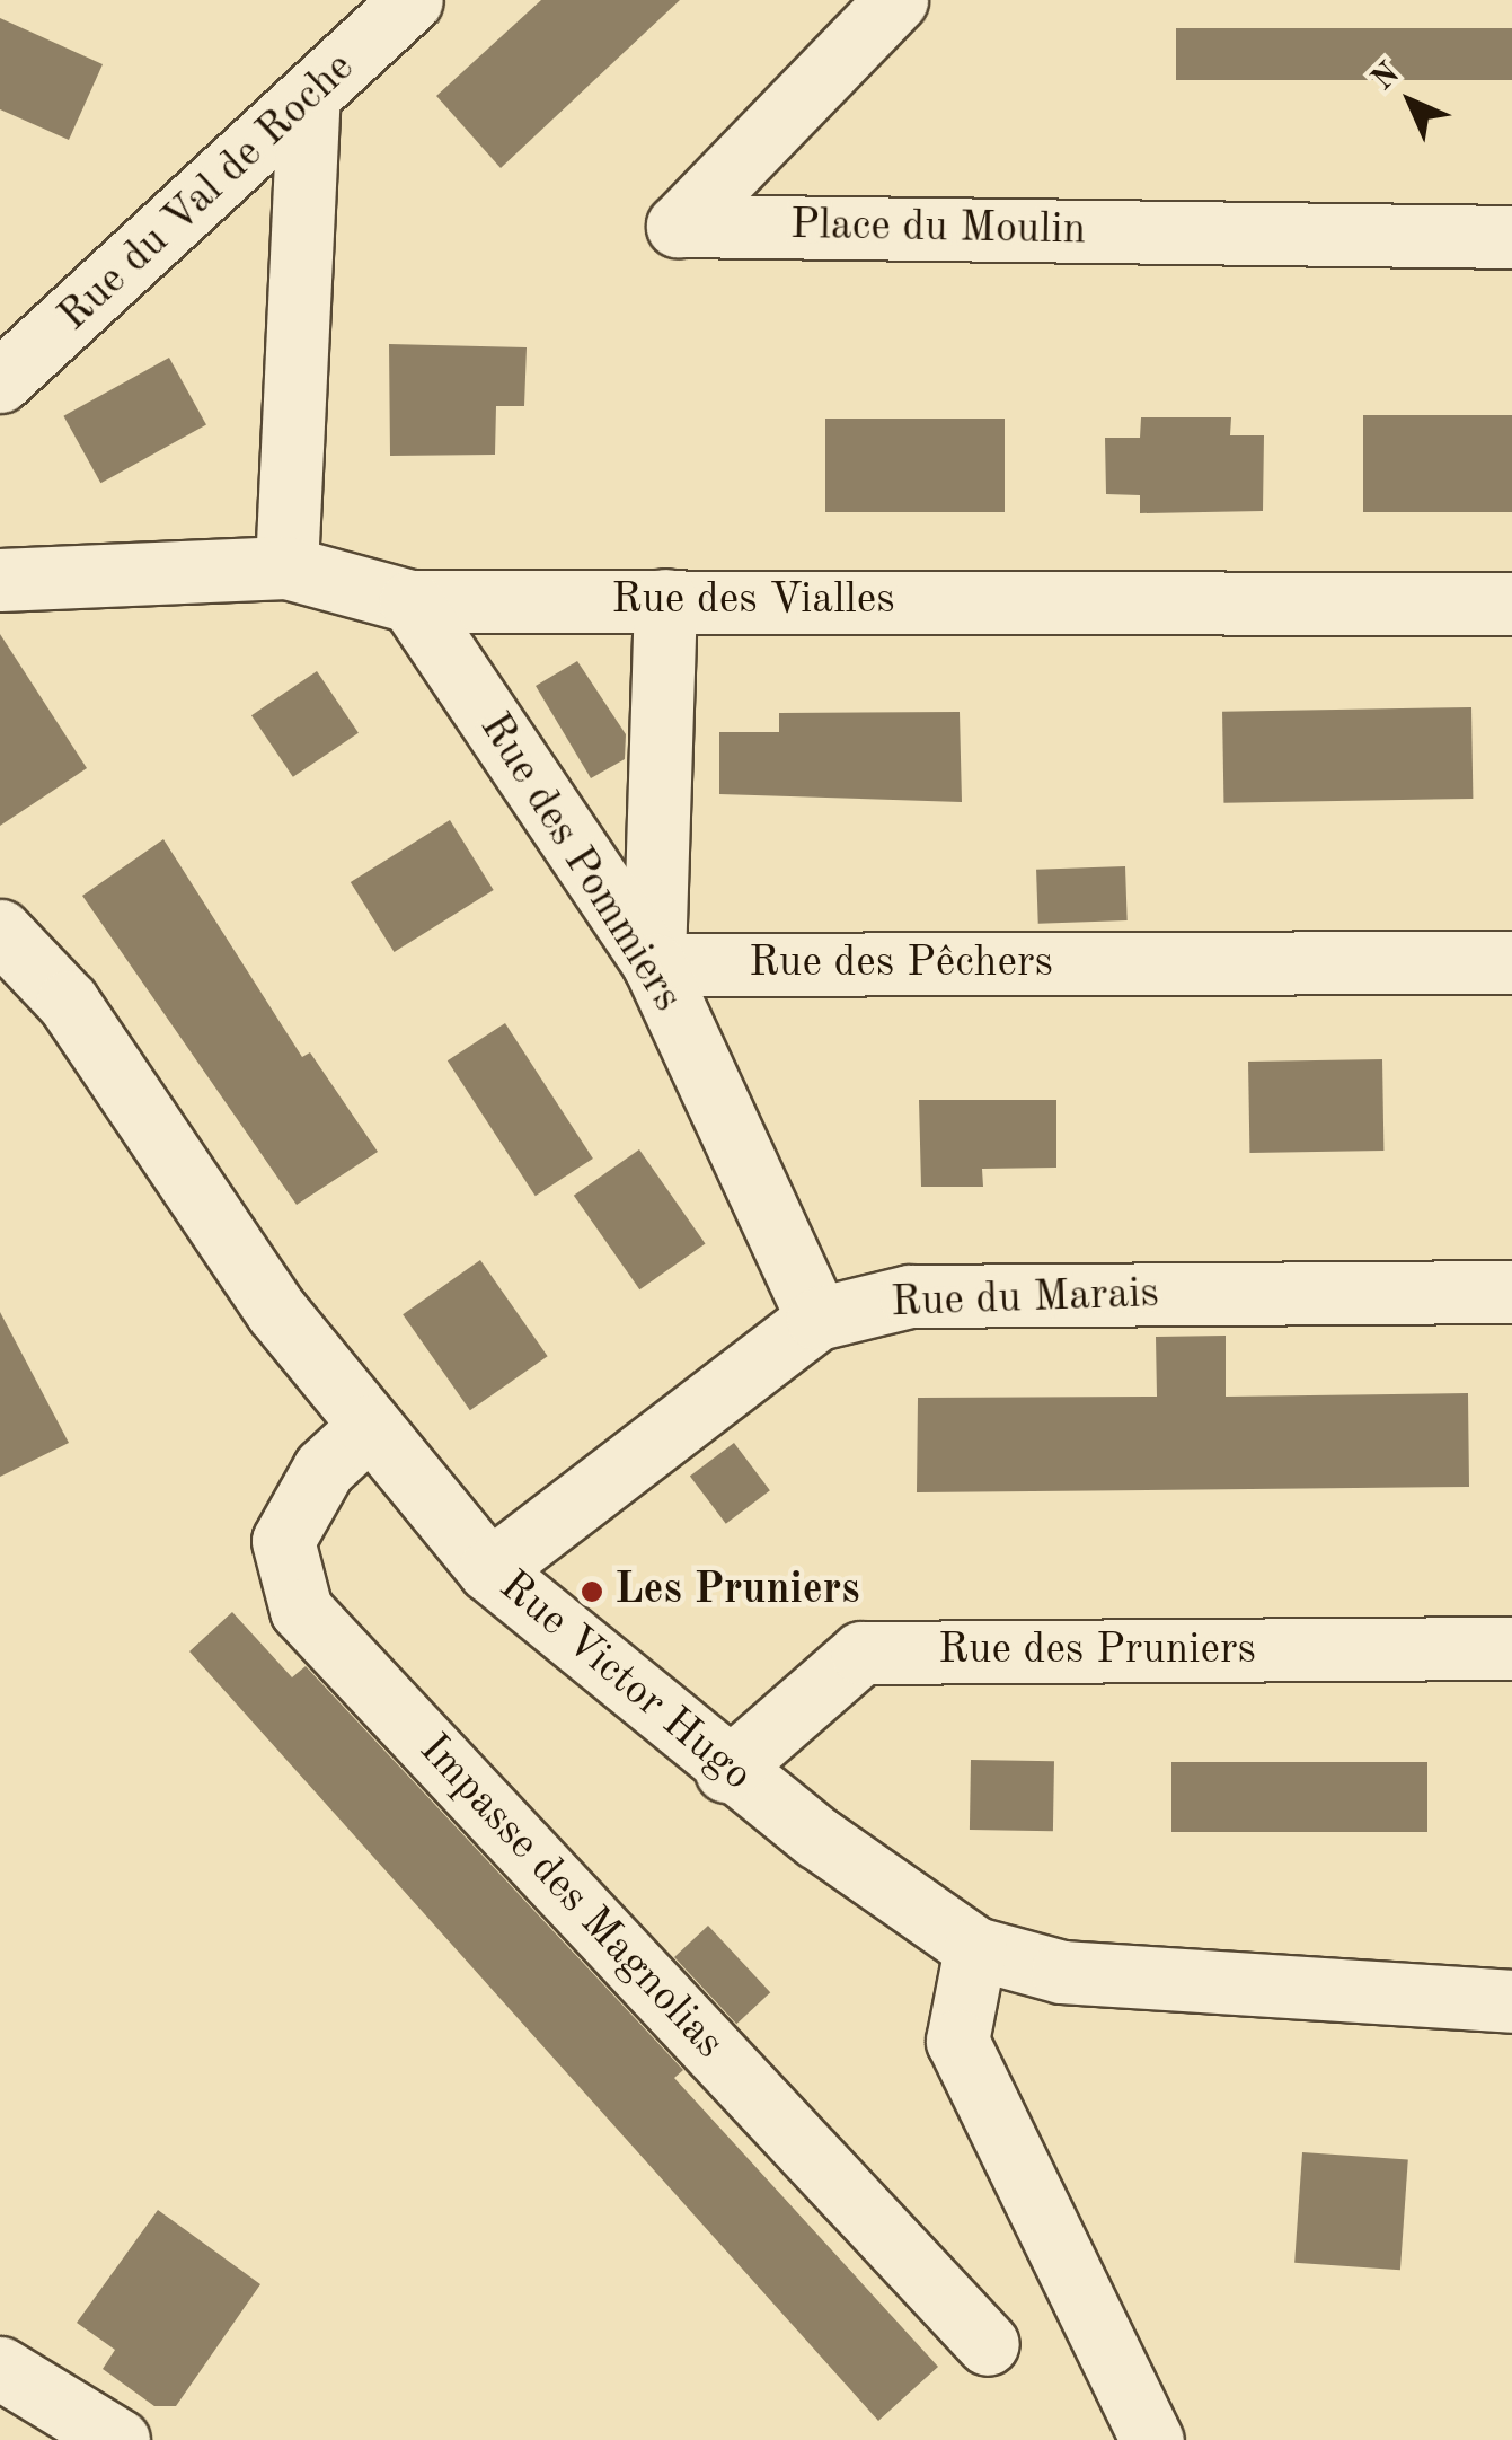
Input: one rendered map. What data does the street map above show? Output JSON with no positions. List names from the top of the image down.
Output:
{
  "streets": {
    "street": [
      "Rue du Val de Roche",
      "Place du Moulin",
      "Rue des Vialles",
      "Rue des Pommiers",
      "Rue des Pêchers",
      "Rue du Marais",
      "Rue des Pruniers",
      "Rue Victor Hugo",
      "Impasse des Magnolias"
    ]
  },
  "crossings": [
    ["Rue des Vialles", "Rue des Pommiers"],
    ["Rue des Pommiers", "Rue des Pêchers"],
    ["Rue des Pommiers", "Rue du Marais"],
    ["Rue du Marais", "Rue Victor Hugo"],
    ["Rue des Pruniers", "Rue Victor Hugo"],
    ["Rue Victor Hugo", "Impasse des Magnolias"]
  ],
  "places": ["Les Pruniers"],
  "north": "top left"
}
